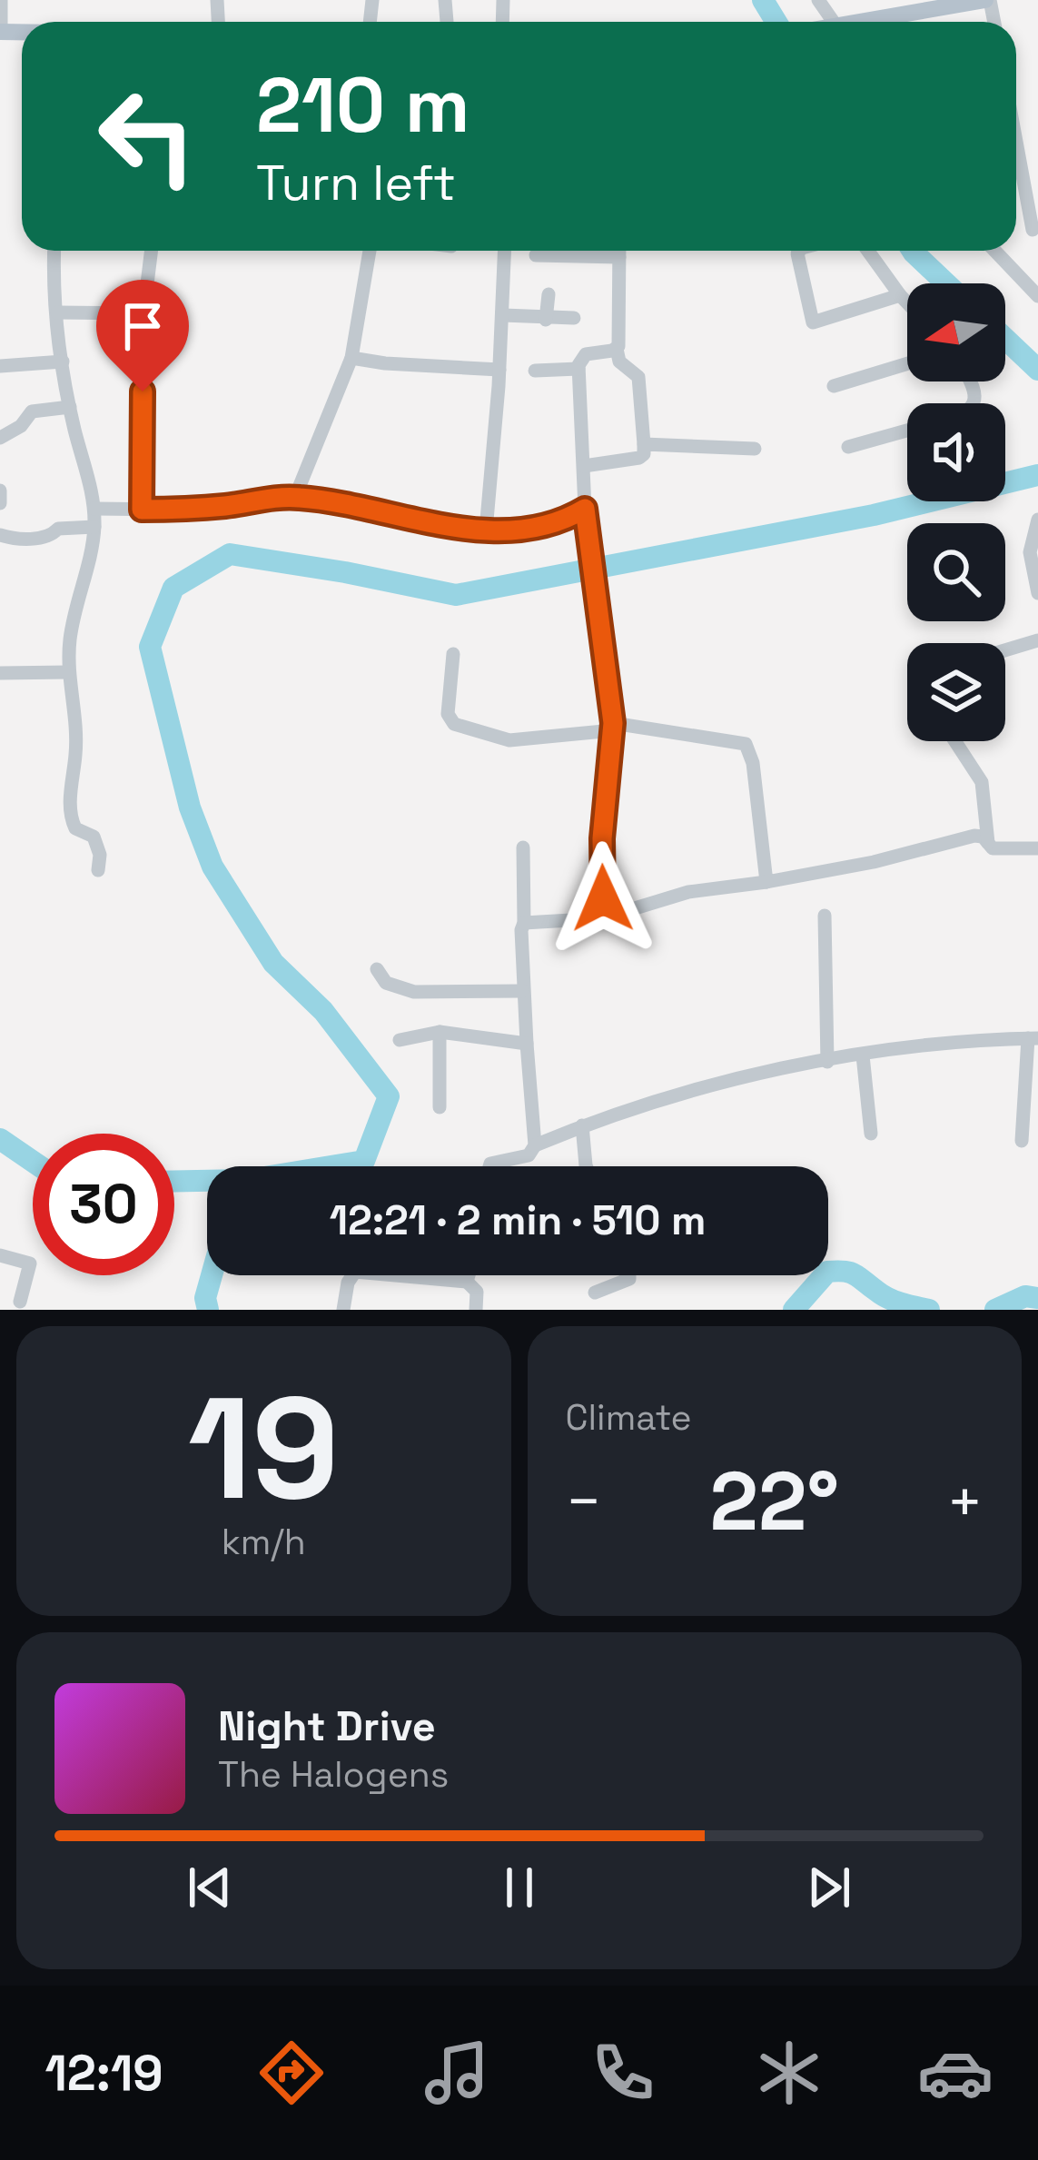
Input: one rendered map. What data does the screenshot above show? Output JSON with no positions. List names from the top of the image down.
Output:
{
  "north": "left",
  "page": {
    "turn": ["210 m", "Turn left"],
    "limit": "30",
    "trip": "12:21 · 2 min · 510 m",
    "tile": [
      ["19", "km/h"],
      "Climate"
    ],
    "heat": ["−", "22°", "+"],
    "song": ["Night Drive", "The Halogens"],
    "tabs": "12:19"
  }
}
